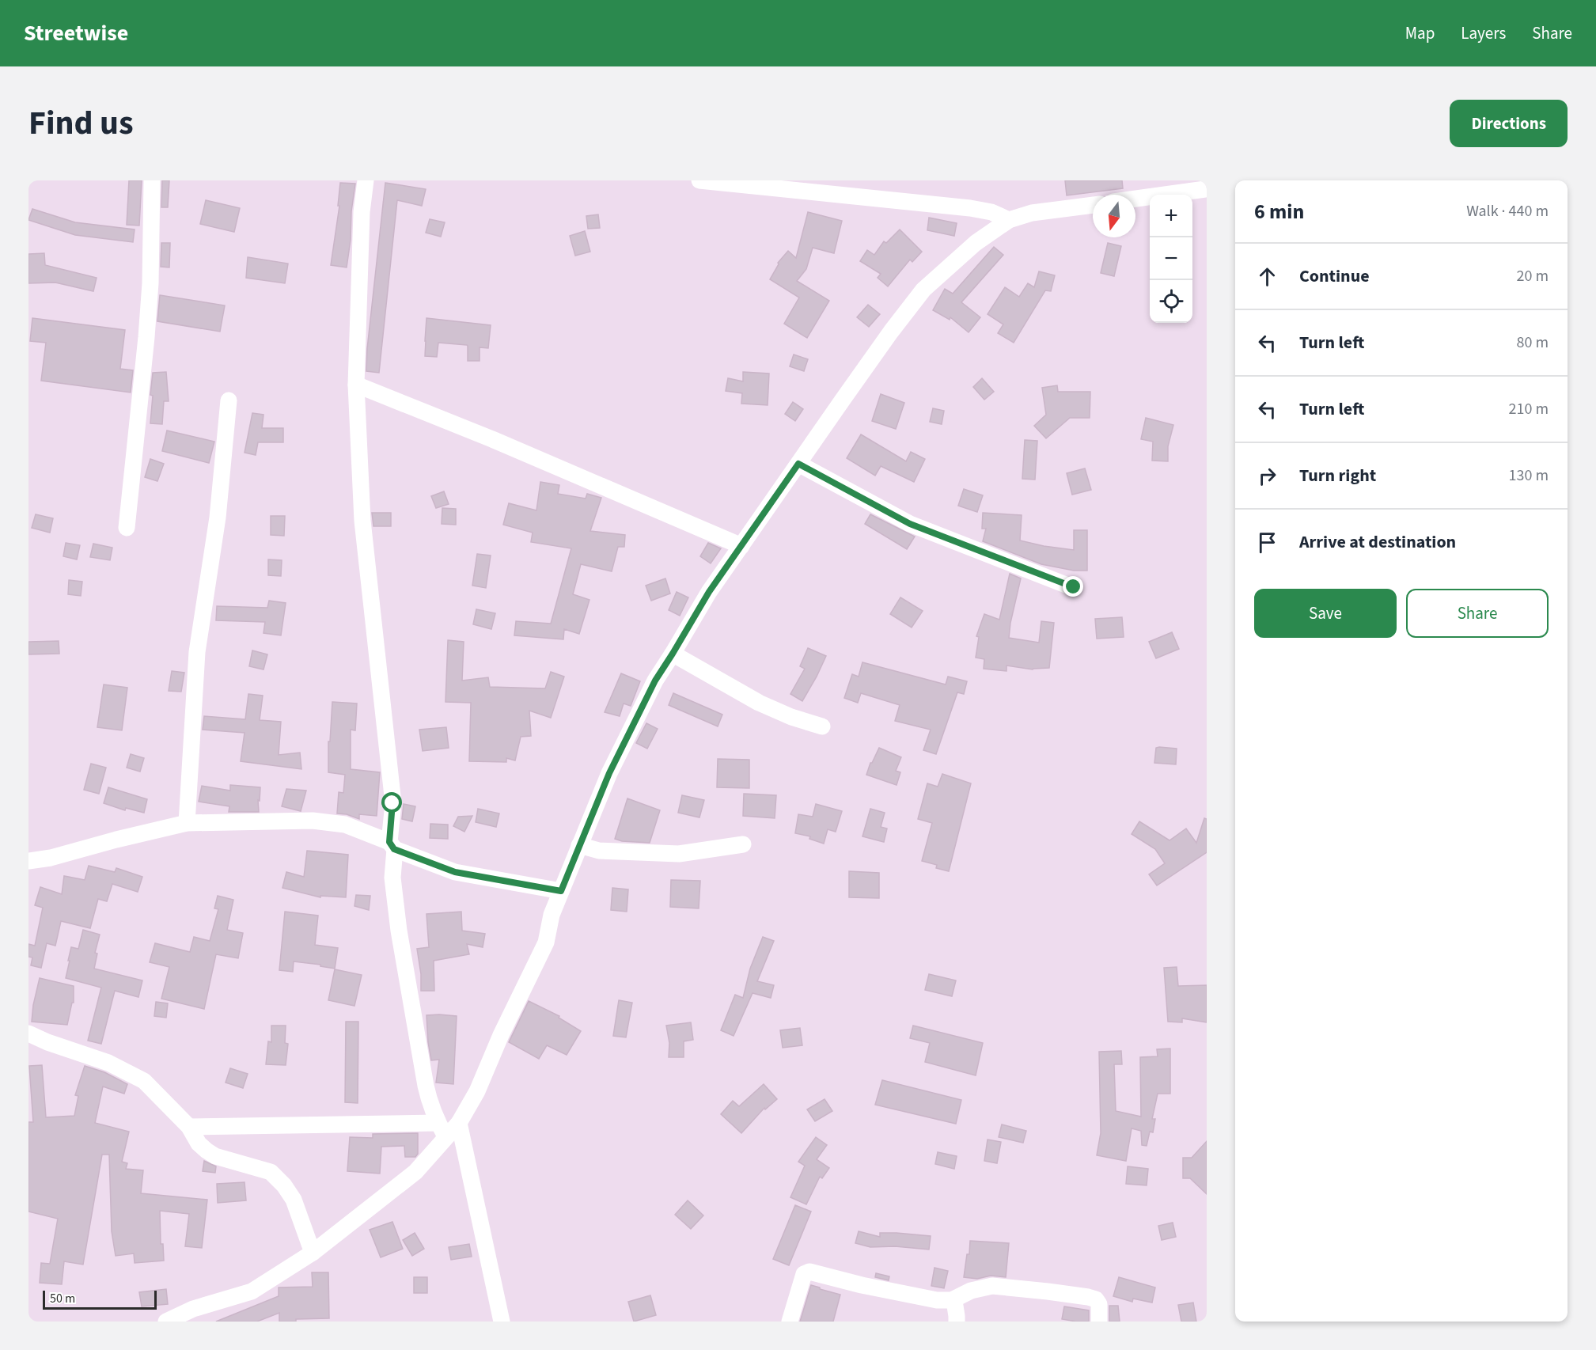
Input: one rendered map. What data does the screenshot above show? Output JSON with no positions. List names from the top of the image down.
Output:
{
  "scale_bar": "50 m",
  "north": "bottom",
  "page": {
    "header": "Streetwise",
    "nav": ["Map", "Layers", "Share"],
    "title": "Find us",
    "buttons": [
      "Directions",
      ["Save", "Share"]
    ],
    "heading": ["6 min", "Walk · 440 m"],
    "map_buttons": ["+", "−"],
    "list": [
      ["Continue", "20 m"],
      ["Turn left", "80 m"],
      ["Turn left", "210 m"],
      ["Turn right", "130 m"],
      "Arrive at destination"
    ],
    "scale": "50 m"
  }
}
